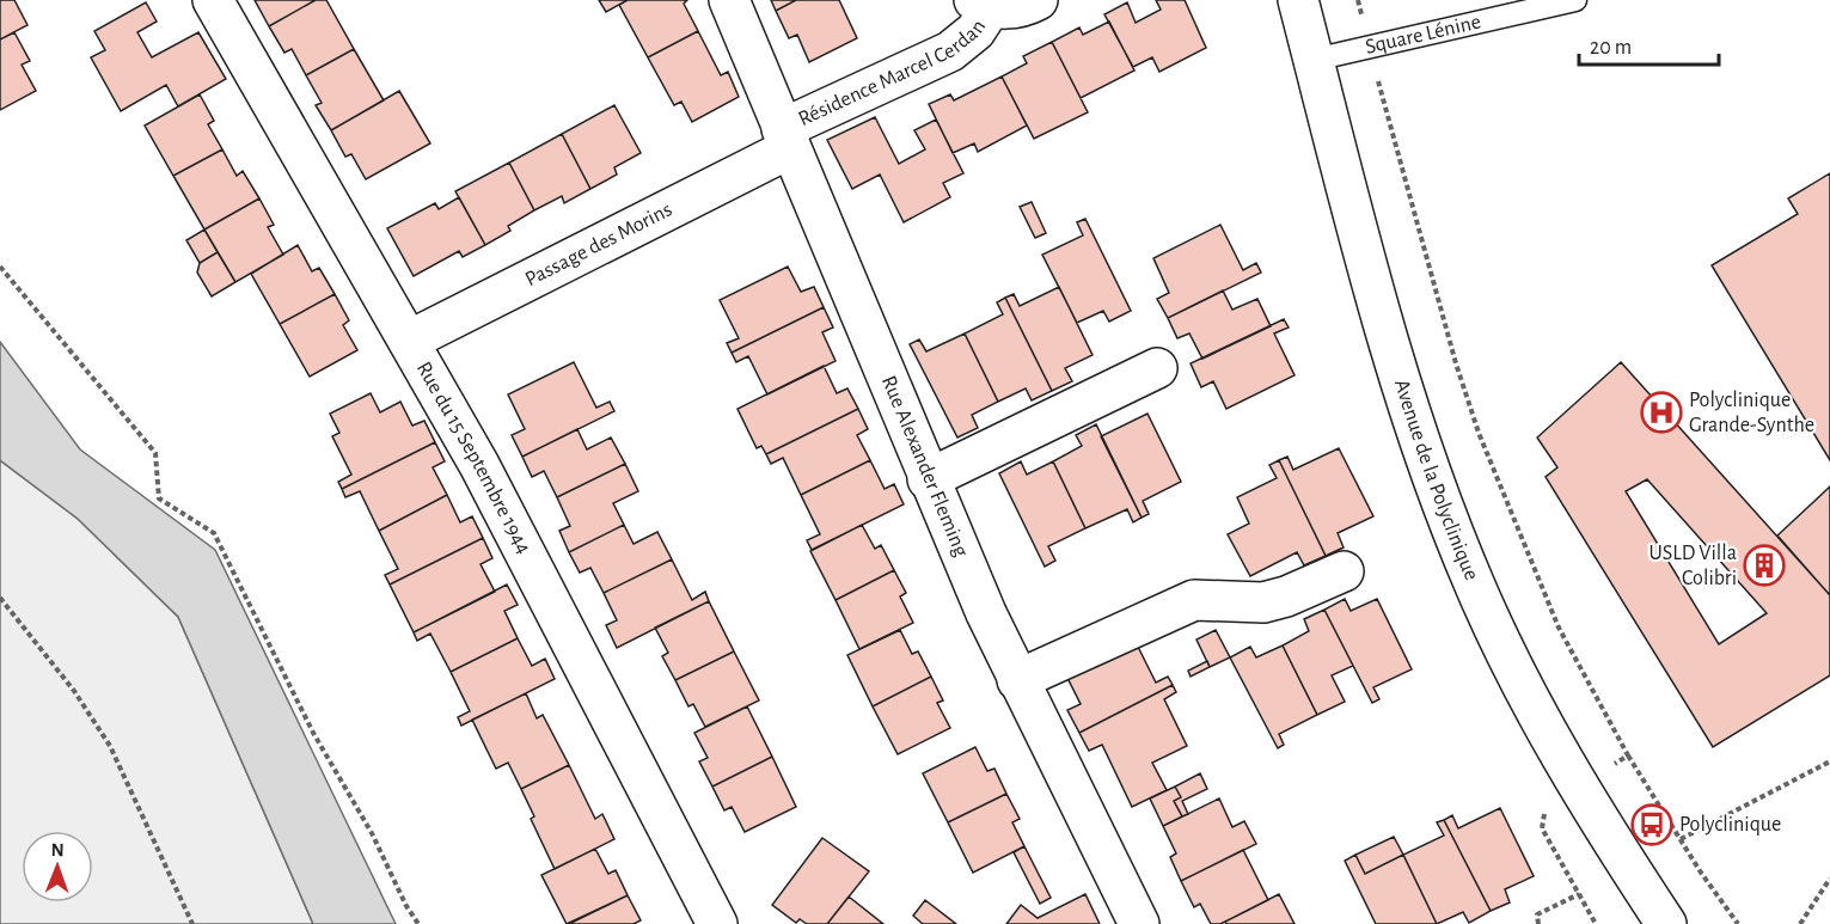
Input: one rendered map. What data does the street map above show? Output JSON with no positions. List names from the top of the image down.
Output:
{
  "streets": {
    "street": [
      "Résidence Marcel Cerdan",
      "Passage des Morins",
      "Rue du 15 Septembre 1944",
      "Rue Alexander Fleming",
      "Avenue de la Polyclinique"
    ],
    "lane": ["Square Lénine"]
  },
  "crossings": [
    ["Square Lénine", "Avenue de la Polyclinique"],
    ["Résidence Marcel Cerdan", "Passage des Morins"],
    ["Résidence Marcel Cerdan", "Rue Alexander Fleming"],
    ["Passage des Morins", "Rue du 15 Septembre 1944"],
    ["Passage des Morins", "Rue Alexander Fleming"]
  ],
  "places": {
    "hospital": ["Polyclinique Grande-Synthe"],
    "building": ["USLD Villa Colibri"],
    "bus stop": ["Polyclinique"]
  },
  "scale_bar": "20 m",
  "north": "top"
}
